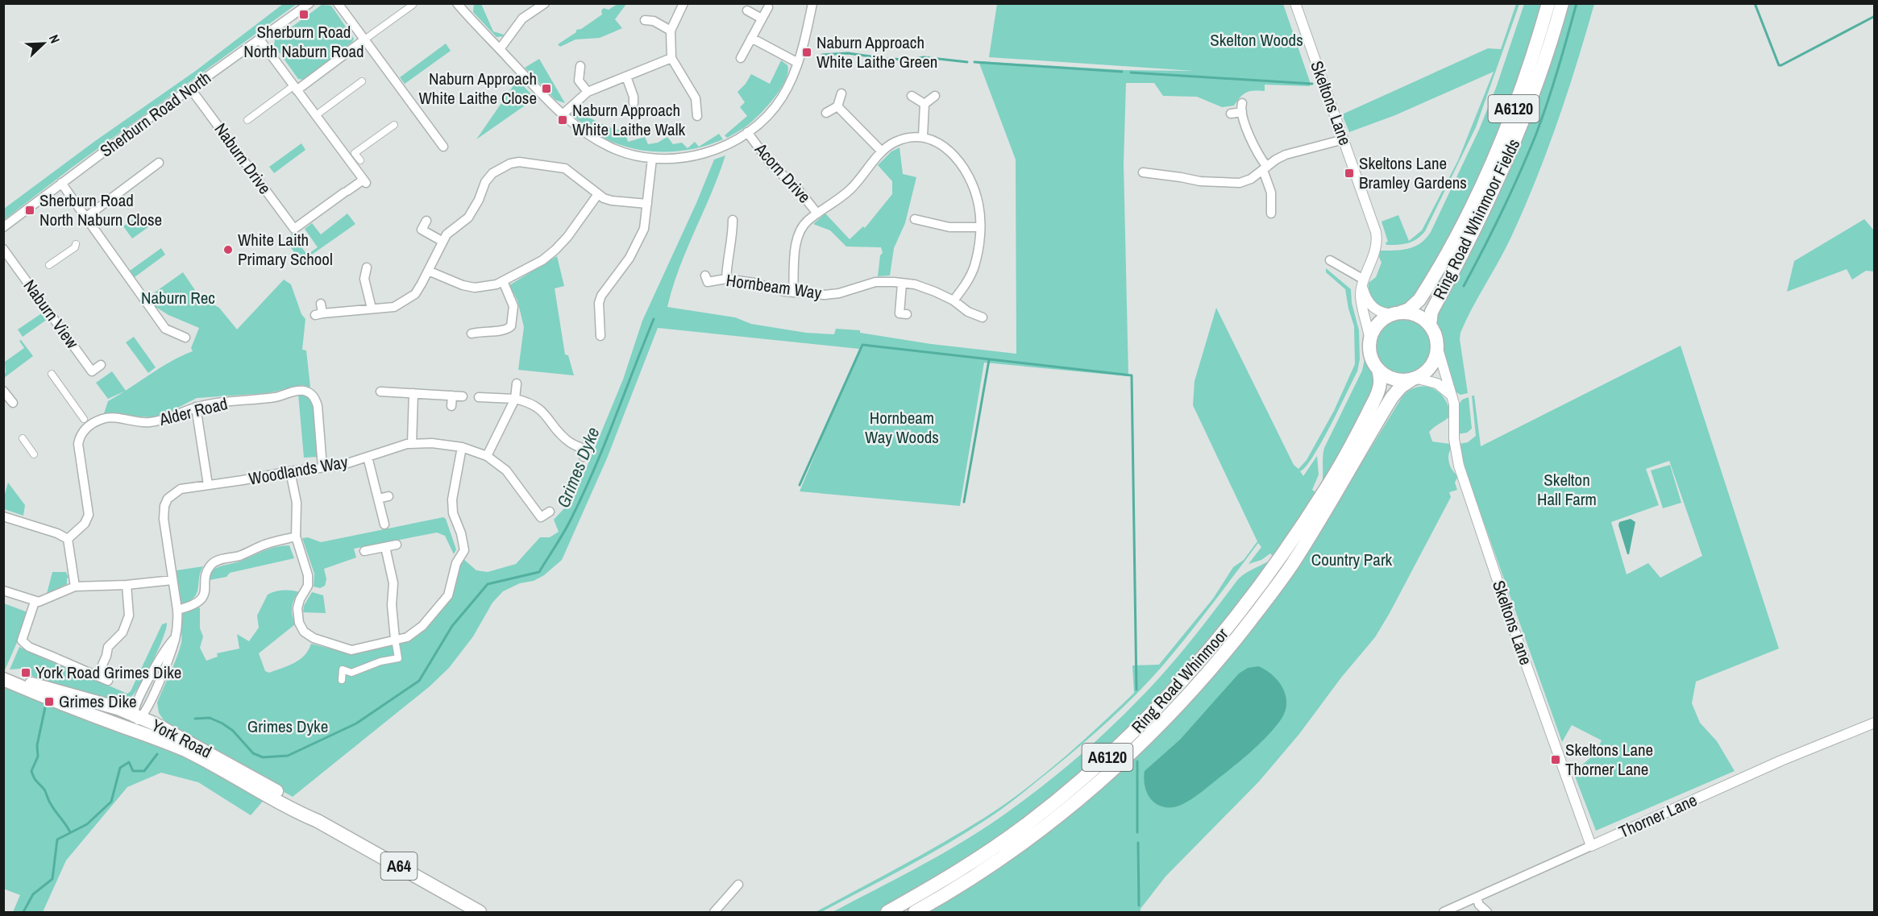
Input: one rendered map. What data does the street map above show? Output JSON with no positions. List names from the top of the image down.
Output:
{
  "streets": {
    "highway": [
      "A6120",
      "Ring Road Whinmoor Fields",
      "Ring Road Whinmoor",
      "York Road",
      "A64"
    ],
    "street": [
      "Skeltons Lane",
      "Sherburn Road North",
      "Naburn Drive",
      "Acorn Drive",
      "Hornbeam Way",
      "Naburn View",
      "Alder Road",
      "Woodlands Way",
      "Thorner Lane"
    ]
  },
  "crossings": [
    ["Skeltons Lane", "Ring Road Whinmoor Fields"],
    ["Skeltons Lane", "Ring Road Whinmoor"],
    ["Skeltons Lane", "Thorner Lane"],
    ["Sherburn Road North", "Naburn Drive"],
    ["Ring Road Whinmoor Fields", "Ring Road Whinmoor"],
    ["Alder Road", "Woodlands Way"],
    ["Woodlands Way", "York Road"]
  ],
  "water": ["Grimes Dyke"],
  "parks": [
    "Skelton Woods",
    "Naburn Rec",
    "Hornbeam Way Woods",
    "Skelton Hall Farm",
    "Country Park",
    "Grimes Dyke"
  ],
  "places": {
    "transit": [
      "Sherburn Road North Naburn Road",
      "Naburn Approach White Laithe Green",
      "Naburn Approach White Laithe Close",
      "Naburn Approach White Laithe Walk",
      "Skeltons Lane Bramley Gardens",
      "Sherburn Road North Naburn Close",
      "York Road Grimes Dike",
      "Grimes Dike",
      "Skeltons Lane Thorner Lane"
    ],
    "other": ["White Laith Primary School"]
  },
  "north": "top right"
}
